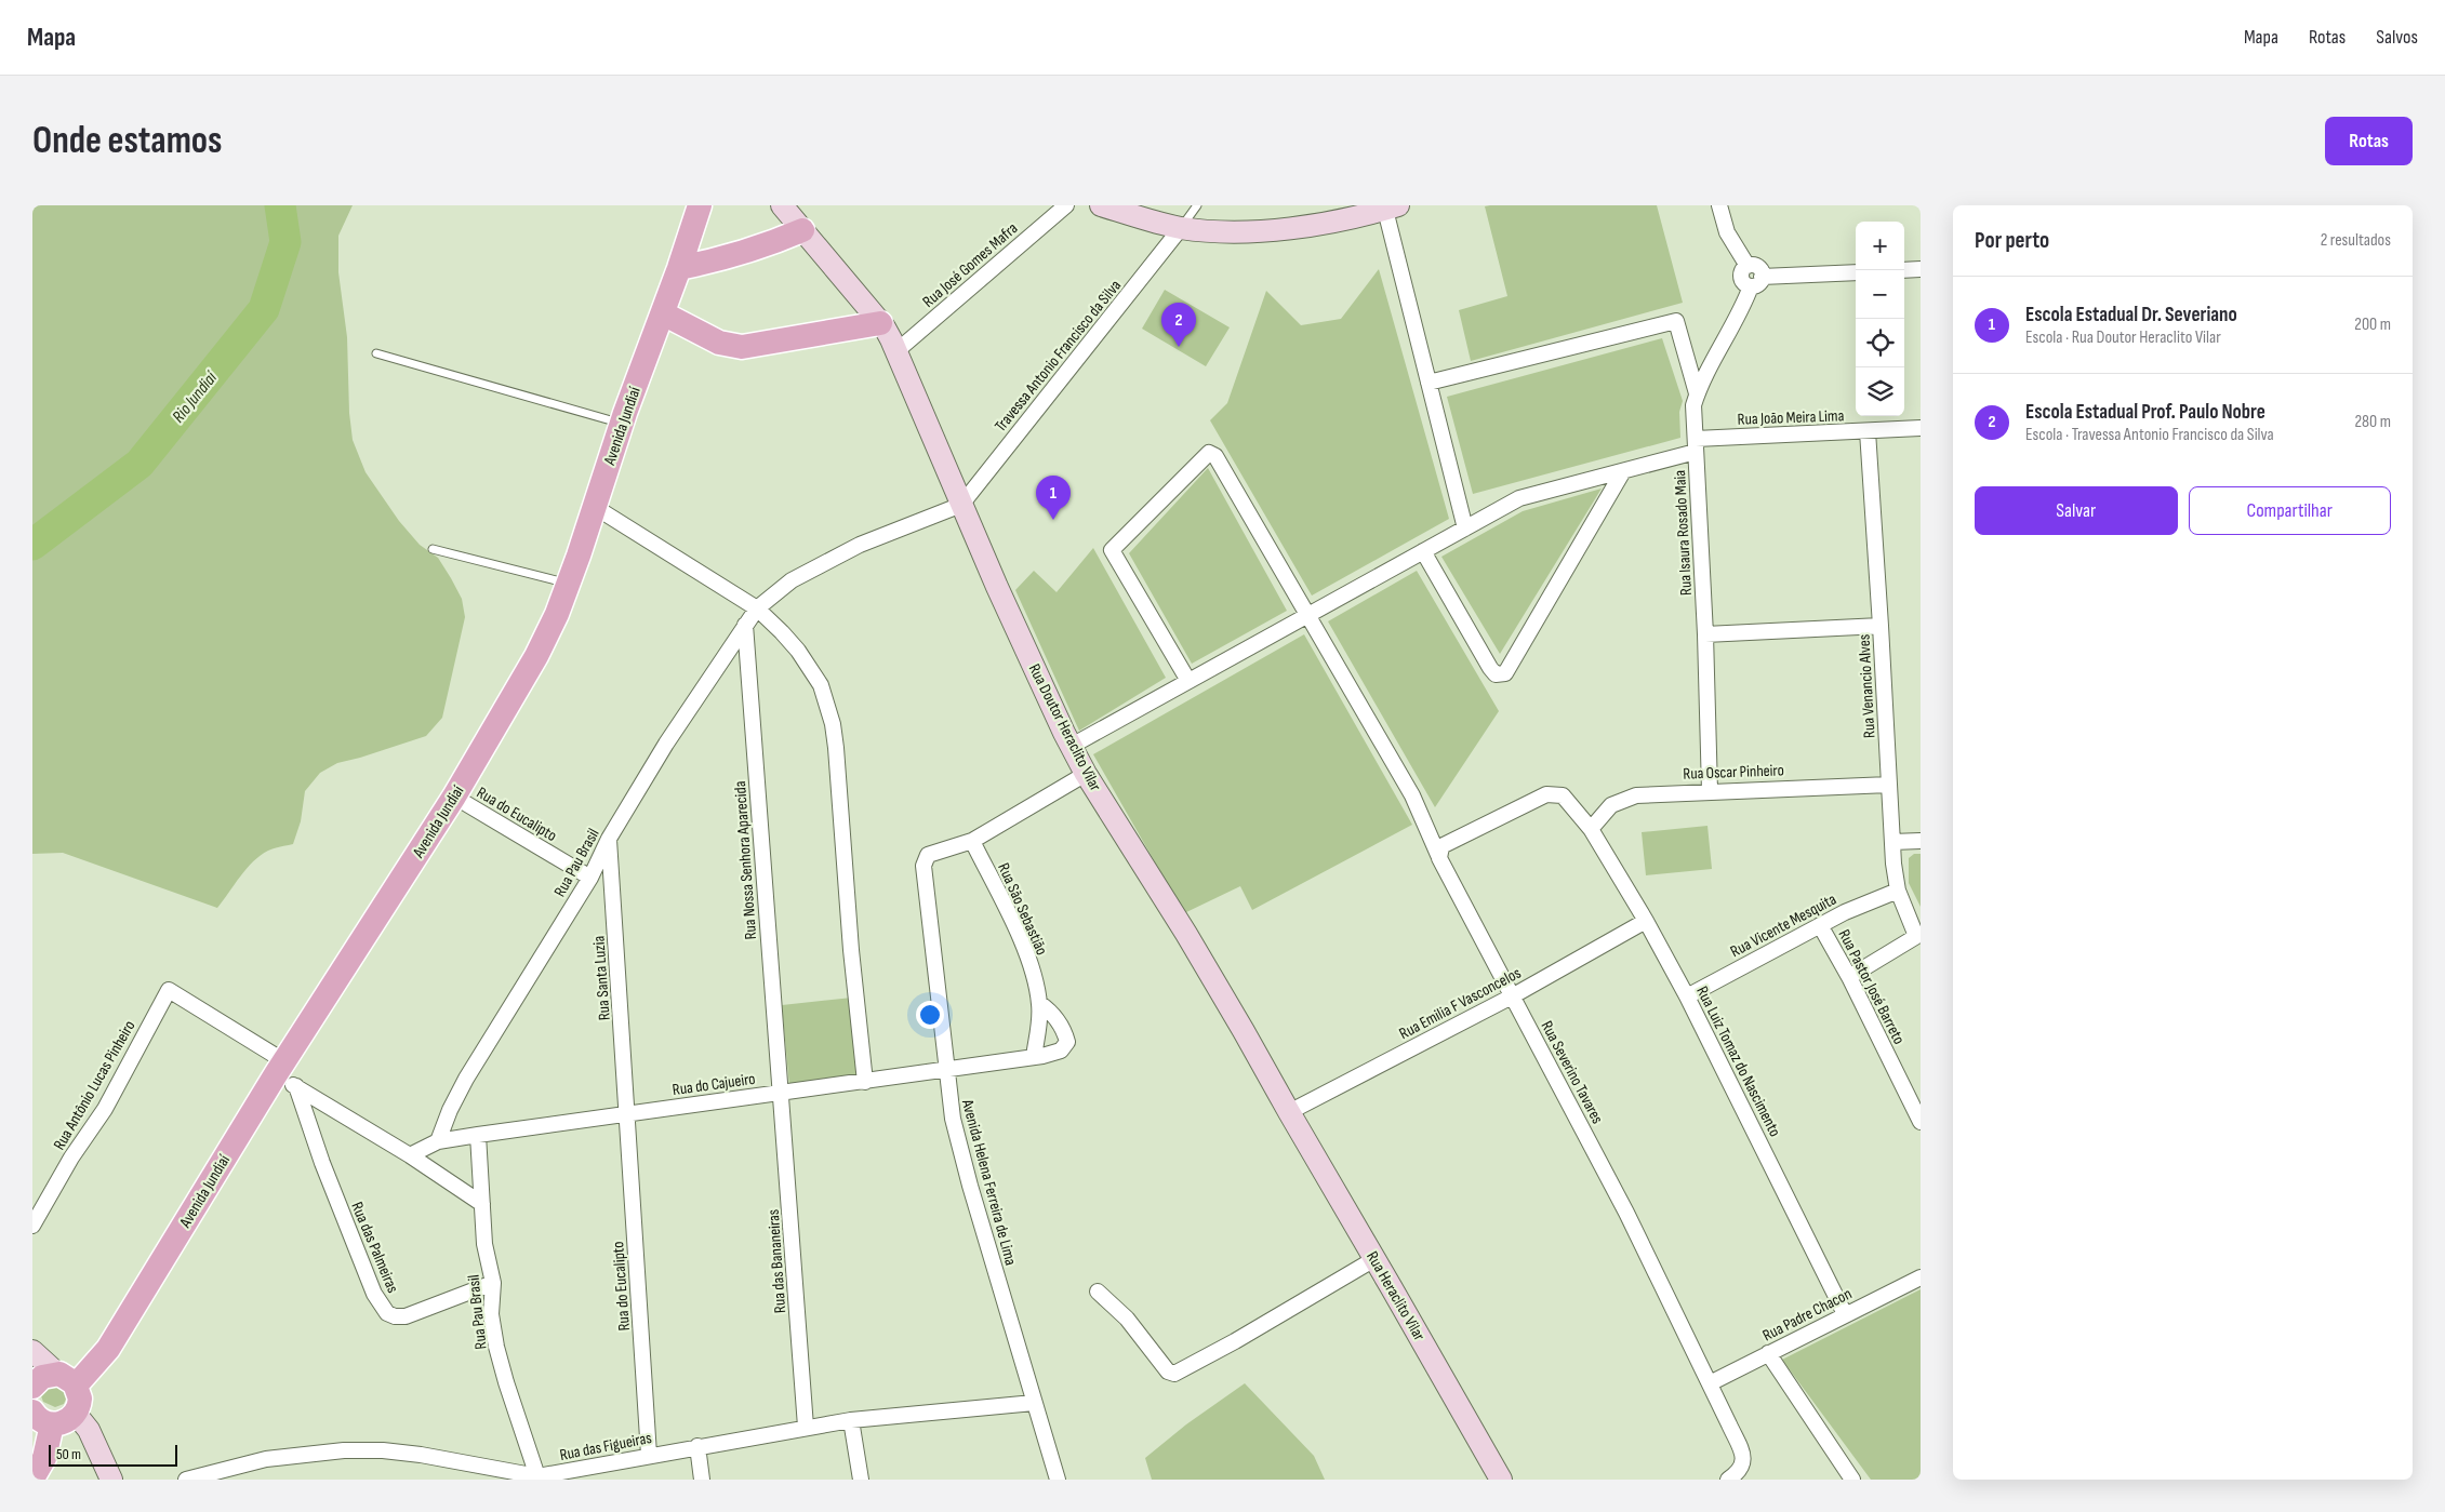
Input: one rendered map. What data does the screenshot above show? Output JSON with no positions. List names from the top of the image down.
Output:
{
  "streets": {
    "main road": ["Avenida Jundiaí"],
    "street": [
      "Rua José Gomes Mafra",
      "Travessa Antonio Francisco da Silva",
      "Rua João Meira Lima",
      "Rua Isaura Rosado Maia",
      "Rua Venancio Alves",
      "Rua Doutor Heraclito Vilar",
      "Rua Oscar Pinheiro",
      "Rua do Eucalipto",
      "Rua Nossa Senhora Aparecida",
      "Rua Pau Brasil",
      "Rua São Sebastião",
      "Rua Vicente Mesquita",
      "Rua Santa Luzia",
      "Rua Pastor José Barreto",
      "Rua Emilia F Vasconcelos",
      "Rua Luiz Tomaz do Nascimento",
      "Rua Severino Tavares",
      "Rua do Cajueiro",
      "Rua Antônio Lucas Pinheiro",
      "Avenida Helena Ferreira de Lima",
      "Rua das Palmeiras",
      "Rua das Bananeiras",
      "Rua Heraclito Vilar",
      "Rua Padre Chacon",
      "Rua das Figueiras"
    ]
  },
  "crossings": [
    ["Rua José Gomes Mafra", "Rua Doutor Heraclito Vilar"],
    ["Travessa Antonio Francisco da Silva", "Rua Doutor Heraclito Vilar"],
    ["Travessa Antonio Francisco da Silva", "Rua Pau Brasil"],
    ["Rua João Meira Lima", "Rua Isaura Rosado Maia"],
    ["Rua João Meira Lima", "Rua Venancio Alves"],
    ["Rua João Meira Lima", "Rua Doutor Heraclito Vilar"],
    ["Rua João Meira Lima", "Rua Severino Tavares"],
    ["Avenida Jundiaí", "Rua do Eucalipto"],
    ["Avenida Jundiaí", "Rua Antônio Lucas Pinheiro"],
    ["Rua Isaura Rosado Maia", "Rua Oscar Pinheiro"],
    ["Rua Venancio Alves", "Rua Oscar Pinheiro"],
    ["Rua Venancio Alves", "Rua Vicente Mesquita"],
    ["Rua Doutor Heraclito Vilar", "Rua Pau Brasil"],
    ["Rua Doutor Heraclito Vilar", "Rua Emilia F Vasconcelos"],
    ["Rua Doutor Heraclito Vilar", "Rua Heraclito Vilar"],
    ["Rua Oscar Pinheiro", "Rua Luiz Tomaz do Nascimento"],
    ["Rua do Eucalipto", "Rua Pau Brasil"],
    ["Rua do Eucalipto", "Rua Santa Luzia"],
    ["Rua do Eucalipto", "Rua do Cajueiro"],
    ["Rua do Eucalipto", "Rua das Figueiras"],
    ["Rua Nossa Senhora Aparecida", "Rua Pau Brasil"],
    ["Rua Nossa Senhora Aparecida", "Rua do Cajueiro"],
    ["Rua Nossa Senhora Aparecida", "Rua das Bananeiras"],
    ["Rua Pau Brasil", "Rua Santa Luzia"],
    ["Rua Pau Brasil", "Rua do Cajueiro"],
    ["Rua Pau Brasil", "Rua das Palmeiras"],
    ["Rua Pau Brasil", "Rua das Figueiras"],
    ["Rua São Sebastião", "Rua do Cajueiro"],
    ["Rua São Sebastião", "Avenida Helena Ferreira de Lima"],
    ["Rua Vicente Mesquita", "Rua Pastor José Barreto"],
    ["Rua Vicente Mesquita", "Rua Luiz Tomaz do Nascimento"],
    ["Rua Santa Luzia", "Rua do Cajueiro"],
    ["Rua Emilia F Vasconcelos", "Rua Luiz Tomaz do Nascimento"],
    ["Rua Emilia F Vasconcelos", "Rua Severino Tavares"],
    ["Rua Emilia F Vasconcelos", "Rua Heraclito Vilar"],
    ["Rua Luiz Tomaz do Nascimento", "Rua Padre Chacon"],
    ["Rua Severino Tavares", "Rua Padre Chacon"],
    ["Rua do Cajueiro", "Avenida Helena Ferreira de Lima"],
    ["Rua do Cajueiro", "Rua das Bananeiras"],
    ["Avenida Helena Ferreira de Lima", "Rua das Figueiras"],
    ["Rua das Bananeiras", "Rua das Figueiras"]
  ],
  "water": ["Rio Jundiaí"],
  "scale_bar": "50 m",
  "page": {
    "header": "Mapa",
    "nav": ["Mapa", "Rotas", "Salvos"],
    "buttons": [
      "Rotas",
      ["Salvar", "Compartilhar"]
    ],
    "title": "Onde estamos",
    "heading": ["Por perto", "2 resultados"],
    "map_buttons": ["+", "−"],
    "list": [
      {
        "mark": "1",
        "name": "Escola Estadual Dr. Severiano",
        "note": "Escola · Rua Doutor Heraclito Vilar",
        "value": "200 m"
      },
      {
        "mark": "2",
        "name": "Escola Estadual Prof. Paulo Nobre",
        "note": "Escola · Travessa Antonio Francisco da Silva",
        "value": "280 m"
      }
    ],
    "pins": ["2", "1"],
    "scale": "50 m"
  }
}
